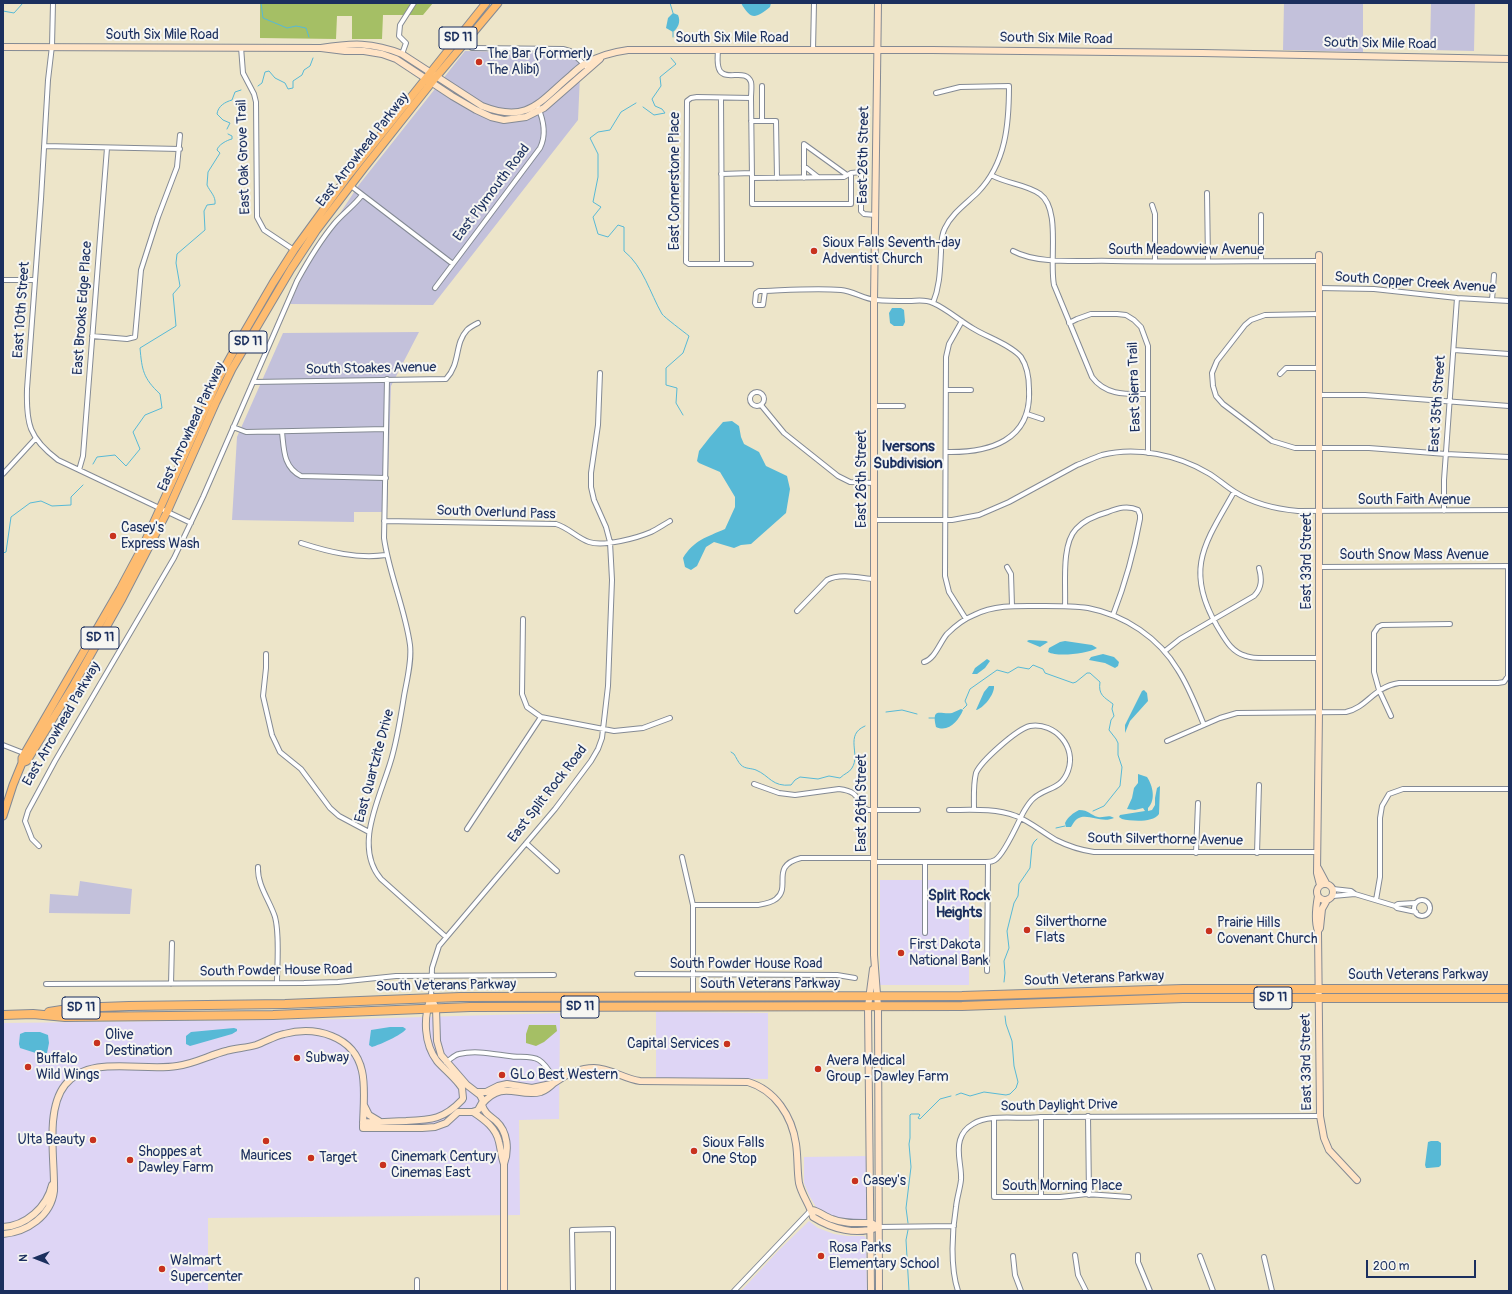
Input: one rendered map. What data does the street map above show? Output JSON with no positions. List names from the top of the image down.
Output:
{
  "streets": {
    "highway": ["SD 11", "South Veterans Parkway"],
    "main road": [
      "South Six Mile Road",
      "East Arrowhead Parkway",
      "East 26th Street",
      "East 33rd Street",
      "East Split Rock Road"
    ],
    "street": [
      "East Oak Grove Trail",
      "East Cornerstone Place",
      "East Plymouth Road",
      "South Meadowview Avenue",
      "South Copper Creek Avenue",
      "East Brooks Edge Place",
      "East 10th Street",
      "South Stoakes Avenue",
      "East Sierra Trail",
      "East 35th Street",
      "South Faith Avenue",
      "South Overlund Pass",
      "South Snow Mass Avenue",
      "East Quartzite Drive",
      "South Silverthorne Avenue",
      "South Powder House Road",
      "South Daylight Drive",
      "South Morning Place"
    ]
  },
  "crossings": [
    ["South Six Mile Road", "East Arrowhead Parkway"],
    ["South Six Mile Road", "East 26th Street"],
    ["South Six Mile Road", "East Oak Grove Trail"],
    ["South Six Mile Road", "East Plymouth Road"],
    ["South Six Mile Road", "East 10th Street"],
    ["East Arrowhead Parkway", "East Oak Grove Trail"],
    ["East Arrowhead Parkway", "East 10th Street"],
    ["East Arrowhead Parkway", "South Stoakes Avenue"],
    ["East 26th Street", "South Faith Avenue"],
    ["East 26th Street", "South Veterans Parkway"],
    ["South Meadowview Avenue", "East 33rd Street"],
    ["South Copper Creek Avenue", "East 35th Street"],
    ["South Copper Creek Avenue", "East 33rd Street"],
    ["East Brooks Edge Place", "East 10th Street"],
    ["South Stoakes Avenue", "East Quartzite Drive"],
    ["East Sierra Trail", "South Faith Avenue"],
    ["East 35th Street", "South Faith Avenue"],
    ["South Faith Avenue", "East 33rd Street"],
    ["South Overlund Pass", "East Quartzite Drive"],
    ["South Overlund Pass", "East Split Rock Road"],
    ["South Snow Mass Avenue", "East 33rd Street"],
    ["East 33rd Street", "South Silverthorne Avenue"],
    ["East 33rd Street", "South Veterans Parkway"],
    ["East 33rd Street", "South Daylight Drive"],
    ["East Quartzite Drive", "East Split Rock Road"],
    ["East Split Rock Road", "South Powder House Road"],
    ["East Split Rock Road", "South Veterans Parkway"],
    ["South Daylight Drive", "South Morning Place"]
  ],
  "districts": ["Iversons Subdivision", "Split Rock Heights"],
  "places": [
    "The Bar (Formerly The Alibi)",
    "Sioux Falls Seventh-day Adventist Church",
    "Casey's Express Wash",
    "Silverthorne Flats",
    "Prairie Hills Covenant Church",
    "First Dakota National Bank",
    "Olive Destination",
    "Capital Services",
    "Subway",
    "Buffalo Wild Wings",
    "Avera Medical Group - Dawley Farm",
    "GLo Best Western",
    "Ulta Beauty",
    "Maurices",
    "Sioux Falls One Stop",
    "Target",
    "Shoppes at Dawley Farm",
    "Cinemark Century Cinemas East",
    "Casey's",
    "Rosa Parks Elementary School",
    "Walmart Supercenter"
  ],
  "scale_bar": "200 m",
  "north": "left"
}
